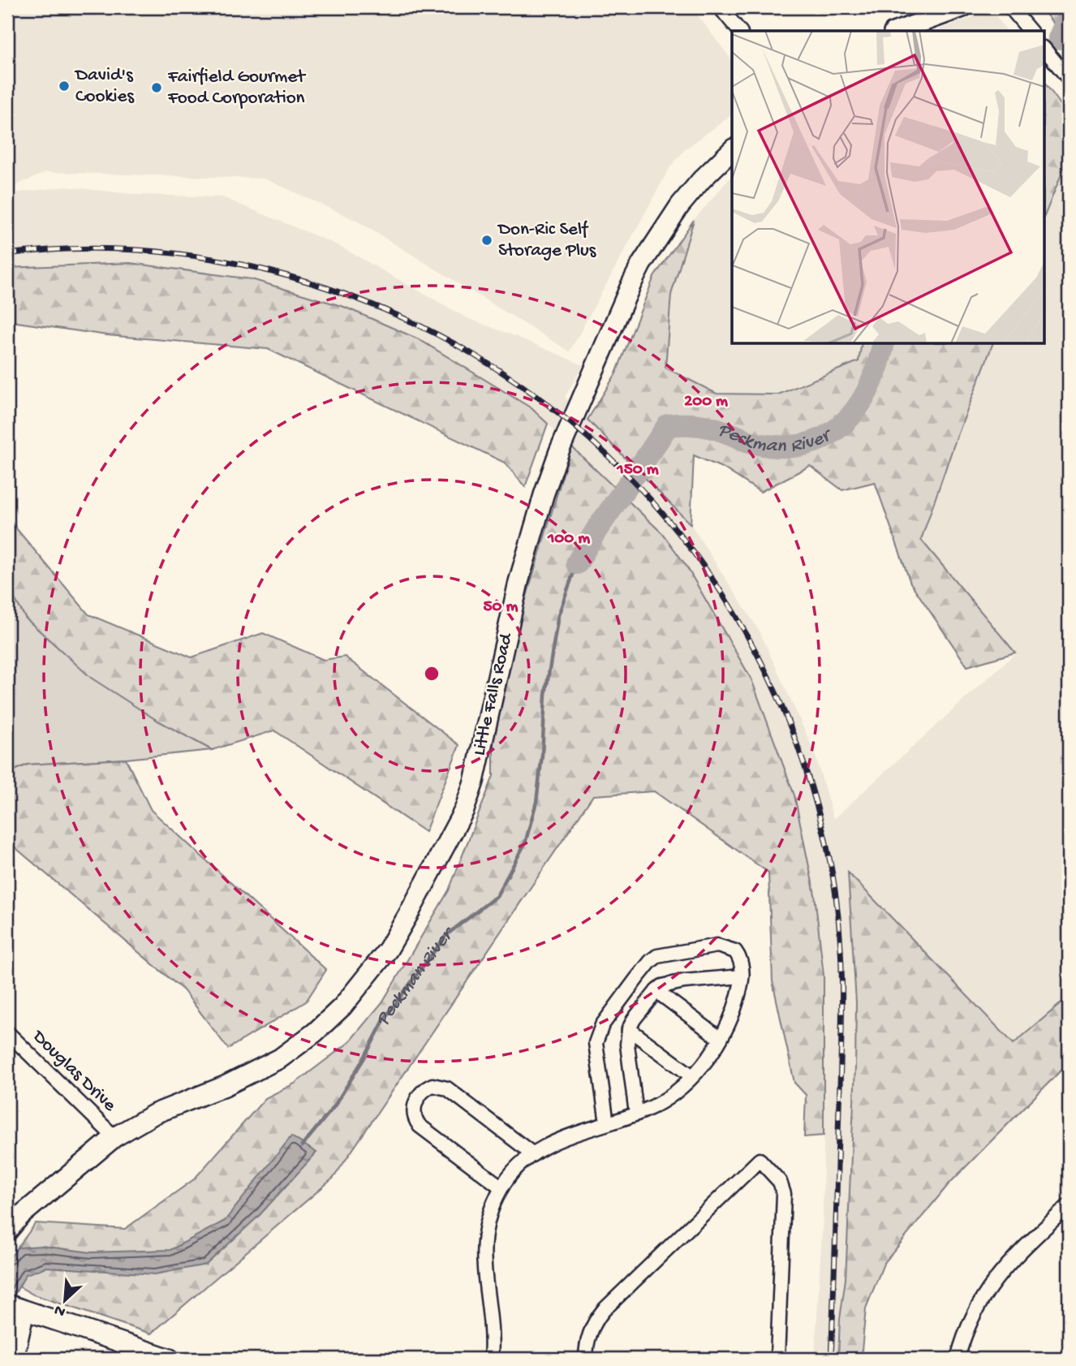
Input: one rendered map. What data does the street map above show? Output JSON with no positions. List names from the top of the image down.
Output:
{
  "streets": {
    "street": ["Little Falls Road", "Douglas Drive"]
  },
  "crossings": [
    ["Little Falls Road", "Douglas Drive"]
  ],
  "water": ["Peckman River"],
  "places": ["David's Cookies", "Fairfield Gourmet Food Corporation", "Don-Ric Self Storage Plus"],
  "north": "bottom left",
  "rings": [
    "200 m",
    "150 m",
    "100 m",
    "50 m"
  ]
}
